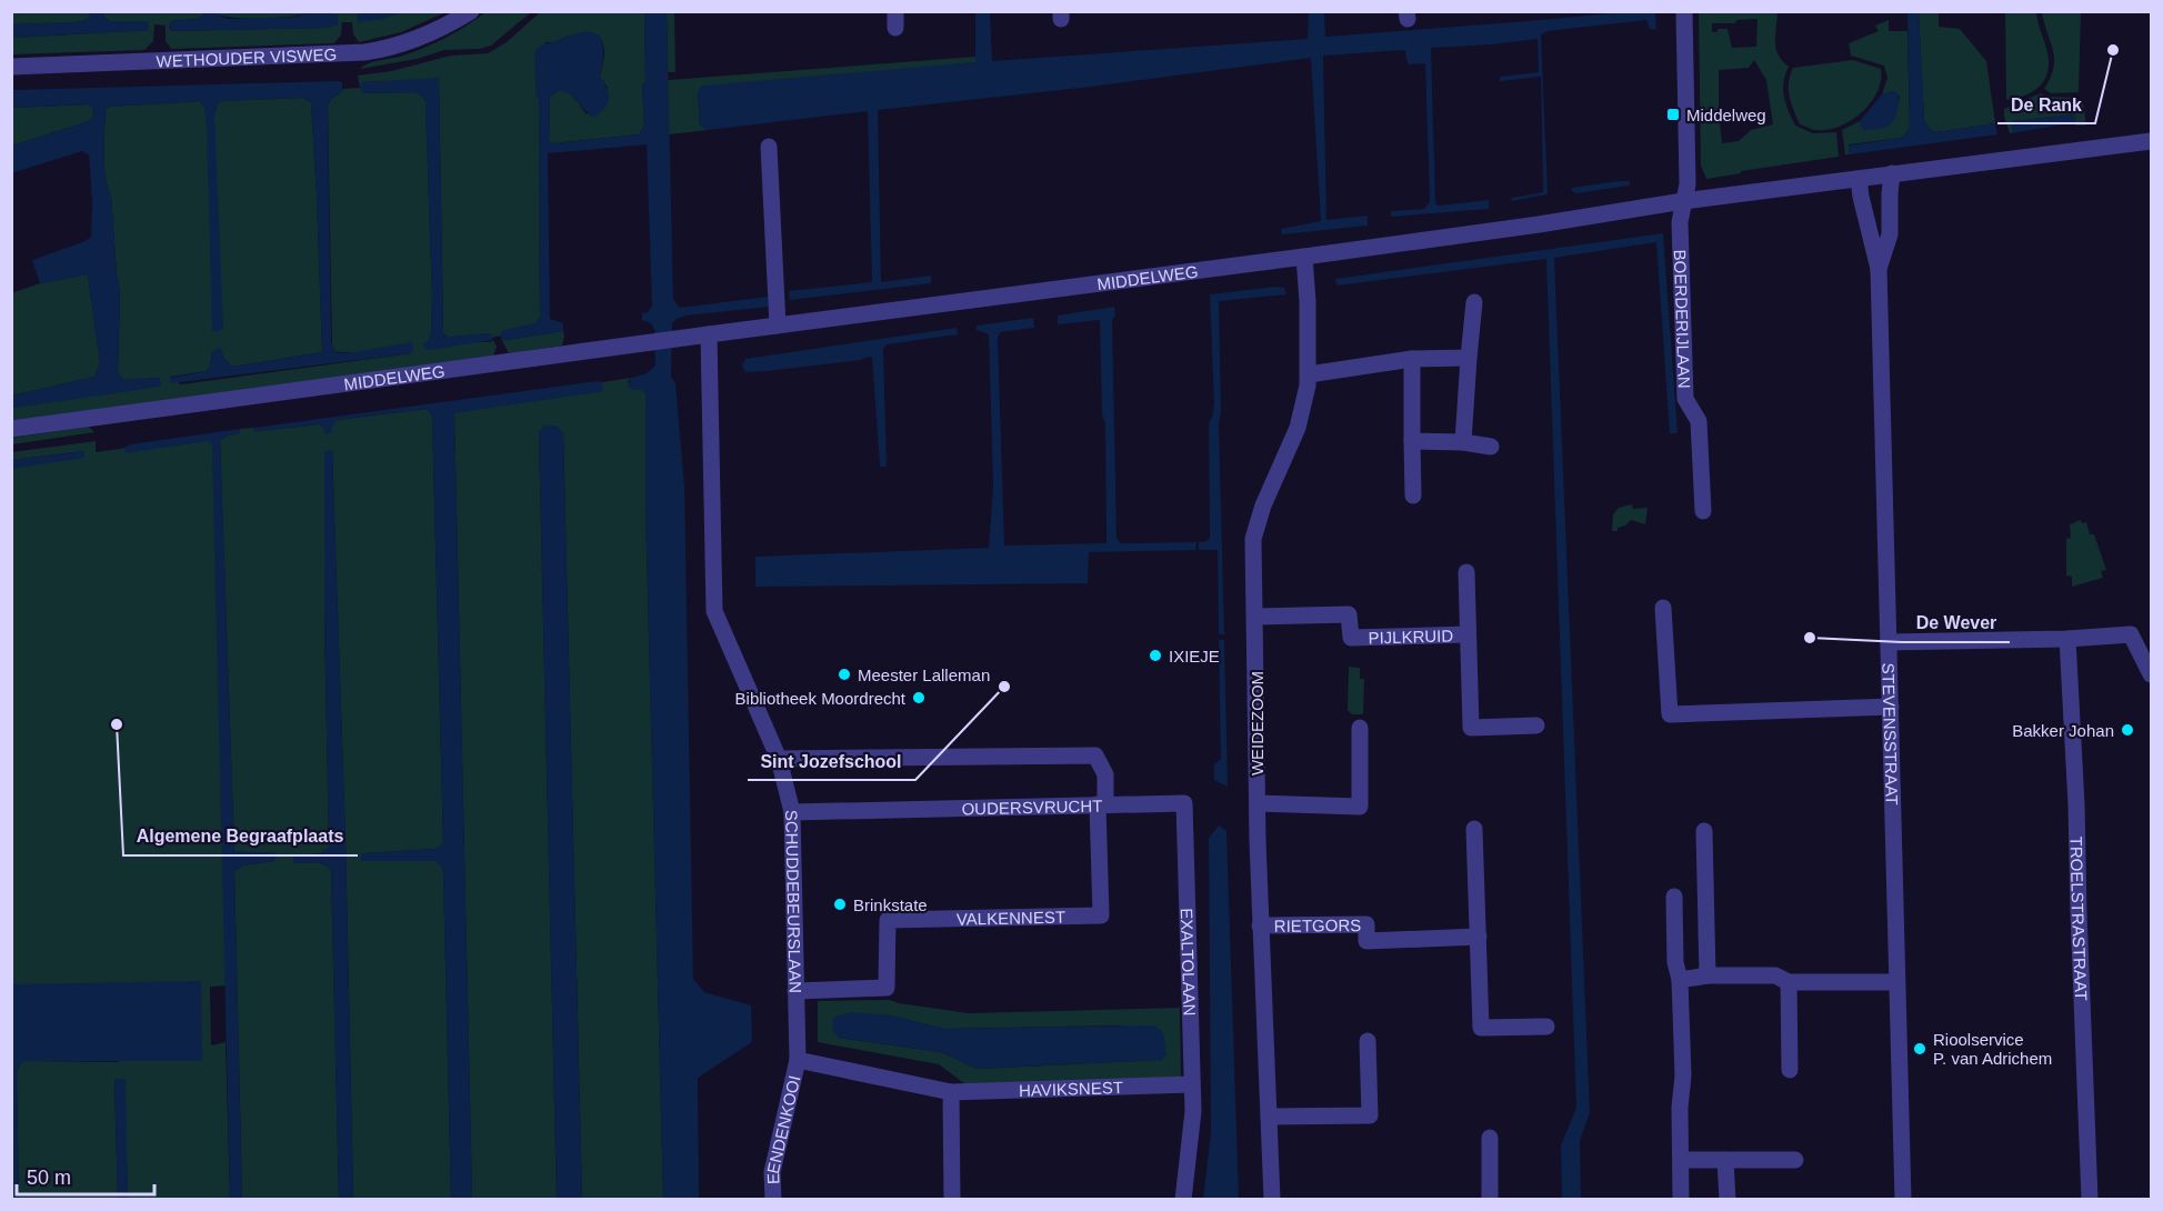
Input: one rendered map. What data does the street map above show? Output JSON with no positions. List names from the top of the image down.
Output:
{
  "streets": {
    "street": [
      "WETHOUDER VISWEG",
      "MIDDELWEG",
      "BOERDERIJLAAN",
      "PIJLKRUID",
      "WEIDEZOOM",
      "STEVENSSTRAAT",
      "OUDERSVRUCHT",
      "SCHUDDEBEURSLAAN",
      "VALKENNEST",
      "TROELSTRASTRAAT",
      "RIETGORS",
      "EXALTOLAAN",
      "HAVIKSNEST",
      "EENDENKOOI"
    ]
  },
  "crossings": [
    ["MIDDELWEG", "BOERDERIJLAAN"],
    ["MIDDELWEG", "WEIDEZOOM"],
    ["MIDDELWEG", "STEVENSSTRAAT"],
    ["MIDDELWEG", "SCHUDDEBEURSLAAN"],
    ["PIJLKRUID", "WEIDEZOOM"],
    ["WEIDEZOOM", "RIETGORS"],
    ["OUDERSVRUCHT", "SCHUDDEBEURSLAAN"],
    ["OUDERSVRUCHT", "VALKENNEST"],
    ["OUDERSVRUCHT", "EXALTOLAAN"],
    ["SCHUDDEBEURSLAAN", "VALKENNEST"],
    ["SCHUDDEBEURSLAAN", "EENDENKOOI"],
    ["VALKENNEST", "EXALTOLAAN"],
    ["EXALTOLAAN", "HAVIKSNEST"]
  ],
  "places": {
    "other": [
      "De Rank",
      "De Wever",
      "IXIEJE",
      "Meester Lalleman",
      "Sint Jozefschool",
      "Bibliotheek Moordrecht",
      "Algemene Begraafplaats",
      "Bakker Johan",
      "Brinkstate",
      "Rioolservice P. van Adrichem"
    ],
    "transit": ["Middelweg"]
  },
  "scale_bar": "50 m"
}
